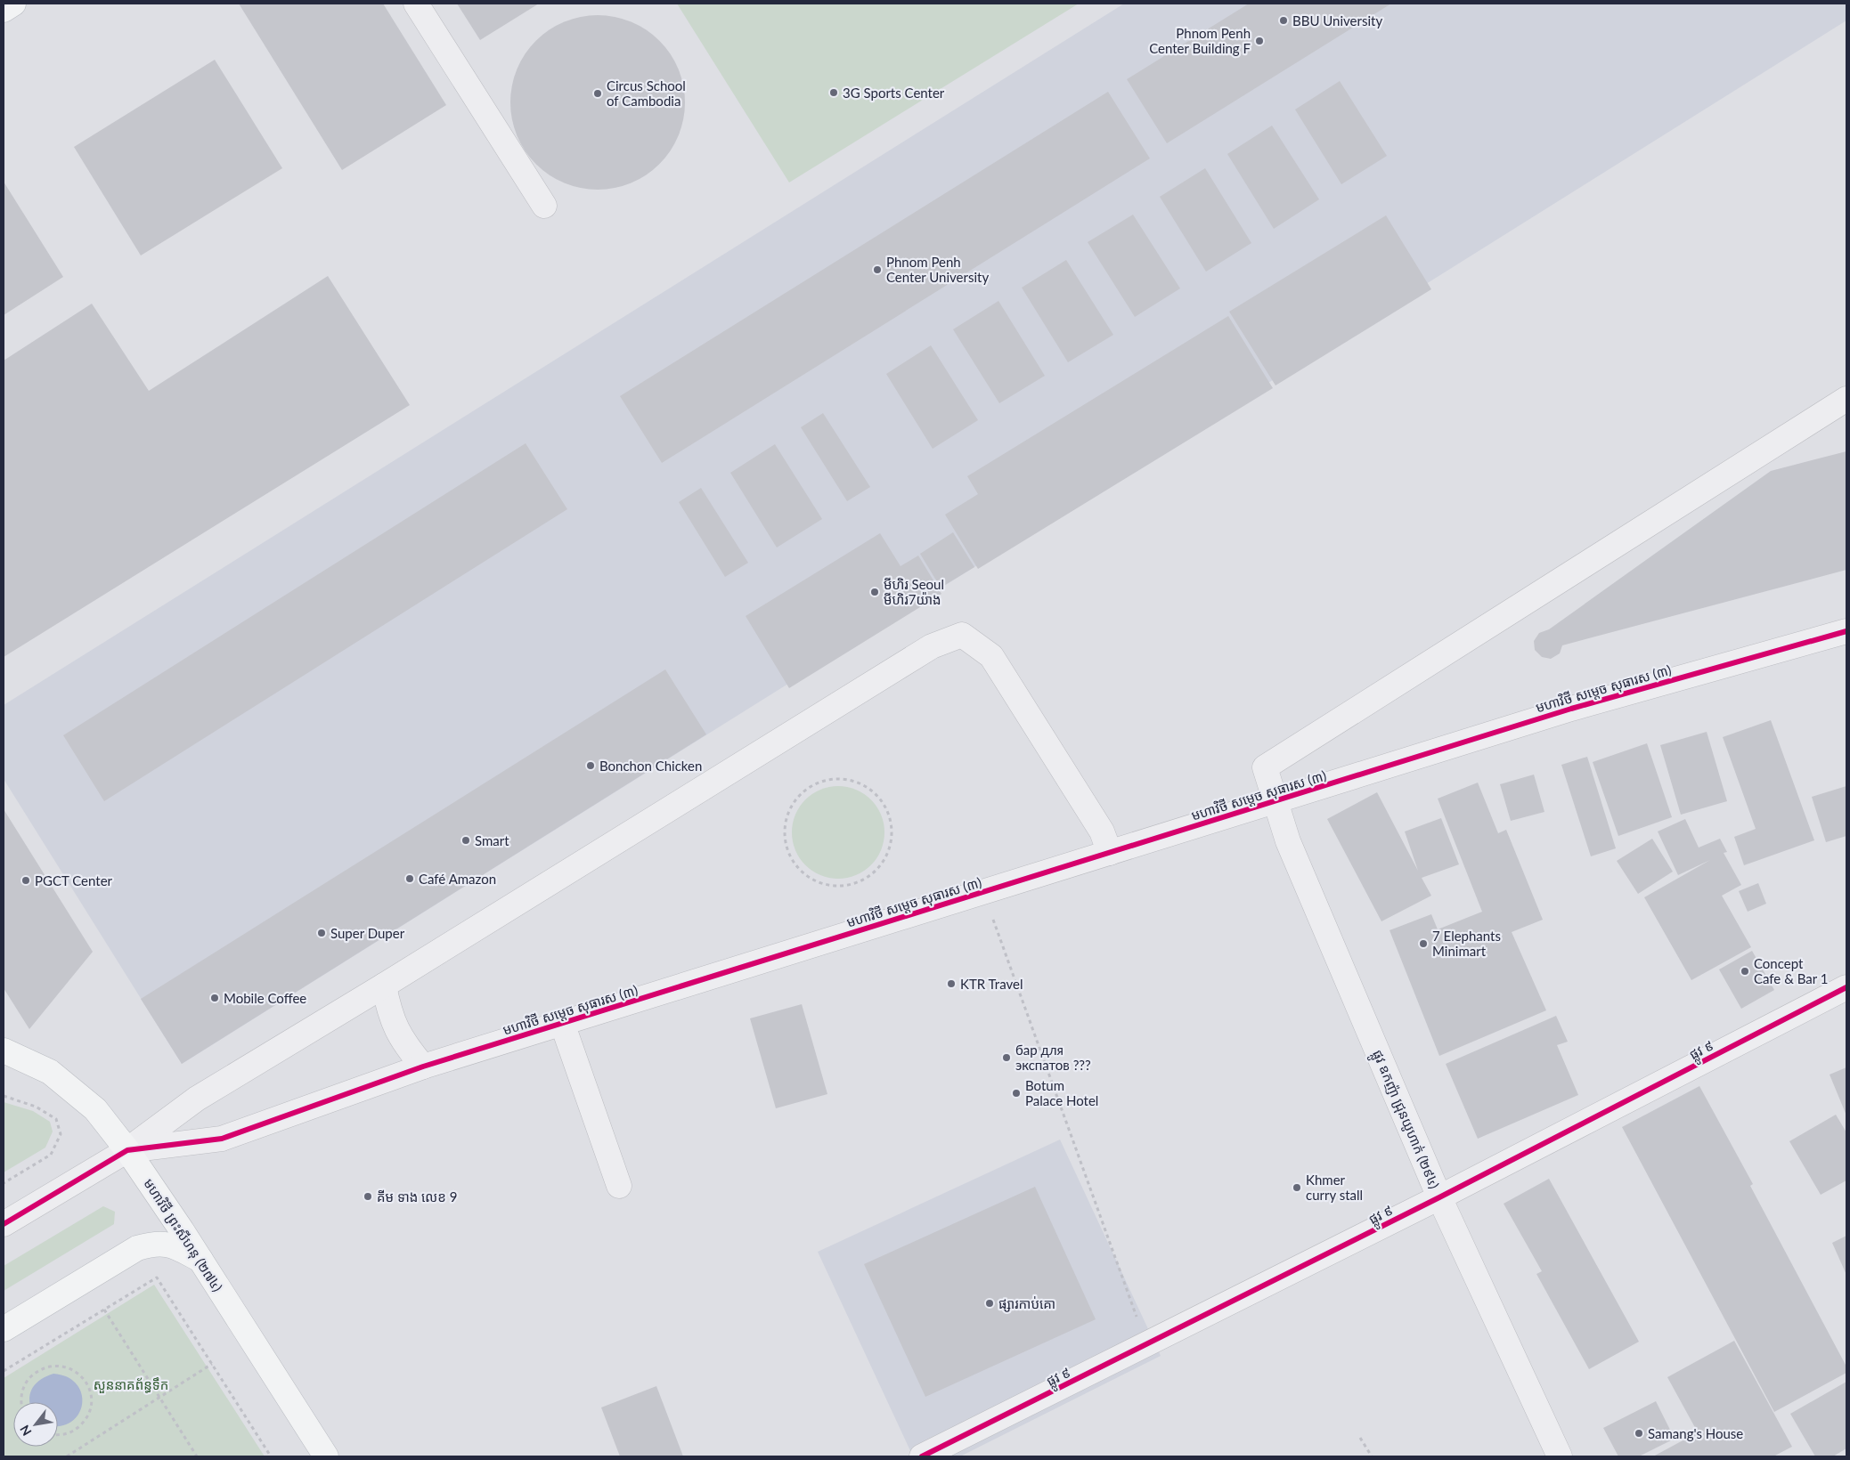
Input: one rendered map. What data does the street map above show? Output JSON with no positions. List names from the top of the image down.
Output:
{
  "streets": {
    "main road": ["មហាវិថី ព្រះសីហនុ (២៧៤)"],
    "street": ["មហាវិថី សម្តេច សុធារស (៣)", "ផ្លូវ ៩", "ផ្លូវ ឧកញ៉ា ជ្រុនយូហាក់ (២៩៤)"]
  },
  "crossings": [
    ["មហាវិថី សម្តេច សុធារស (៣)", "ផ្លូវ ឧកញ៉ា ជ្រុនយូហាក់ (២៩៤)"],
    ["មហាវិថី សម្តេច សុធារស (៣)", "មហាវិថី ព្រះសីហនុ (២៧៤)"],
    ["ផ្លូវ ៩", "ផ្លូវ ឧកញ៉ា ជ្រុនយូហាក់ (២៩៤)"]
  ],
  "parks": ["សួននាគព័ន្ធទឹក"],
  "places": [
    "BBU University",
    "Phnom Penh Center Building F",
    "3G Sports Center",
    "Circus School of Cambodia",
    "Phnom Penh Center University",
    "មីហិរ Seoul មីហិរ7យ៉ាង",
    "Bonchon Chicken",
    "Smart",
    "Café Amazon",
    "PGCT Center",
    "Super Duper",
    "7 Elephants Minimart",
    "Concept Cafe & Bar 1",
    "KTR Travel",
    "Mobile Coffee",
    "бар для экспатов ???",
    "Botum Palace Hotel",
    "Khmer curry stall",
    "គីម ទាង លេខ 9",
    "ផ្សារកាប់គោ",
    "Samang's House"
  ],
  "north": "bottom left"
}
